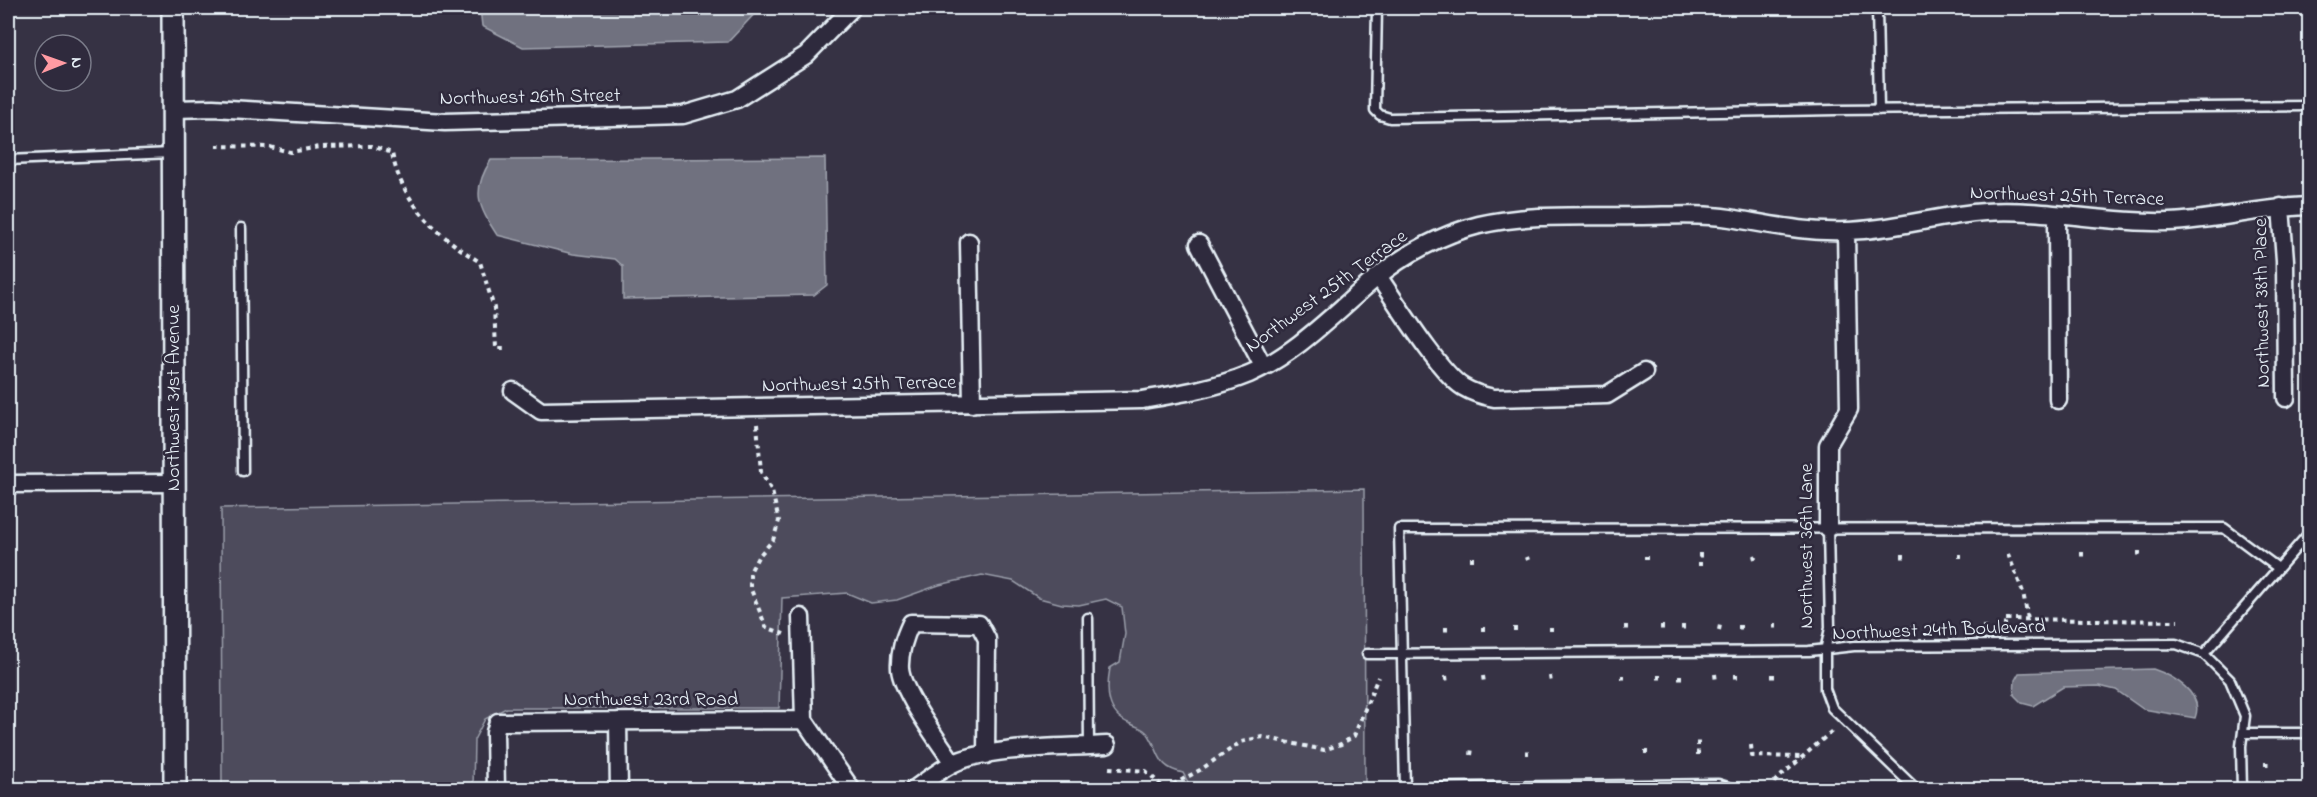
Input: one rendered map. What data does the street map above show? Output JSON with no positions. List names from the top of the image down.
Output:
{
  "streets": {
    "street": [
      "Northwest 26th Street",
      "Northwest 25th Terrace",
      "Northwest 38th Place",
      "Northwest 31st Avenue",
      "Northwest 36th Lane",
      "Northwest 23rd Road"
    ],
    "lane": ["Northwest 24th Boulevard"]
  },
  "crossings": [
    ["Northwest 26th Street", "Northwest 31st Avenue"],
    ["Northwest 25th Terrace", "Northwest 38th Place"],
    ["Northwest 25th Terrace", "Northwest 36th Lane"],
    ["Northwest 36th Lane", "Northwest 24th Boulevard"]
  ],
  "north": "right"
}
